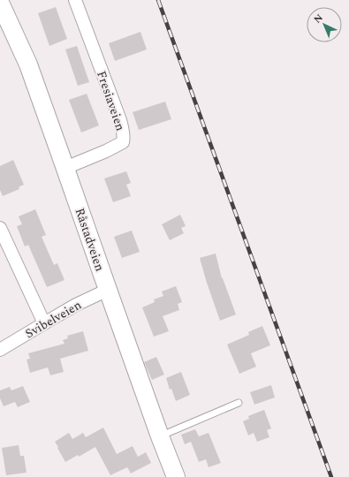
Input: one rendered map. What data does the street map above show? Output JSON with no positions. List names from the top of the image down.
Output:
{
  "streets": {
    "main road": ["Råstadveien"],
    "street": ["Fresiaveien", "Svibelveien"]
  },
  "crossings": [
    ["Fresiaveien", "Råstadveien"],
    ["Råstadveien", "Svibelveien"]
  ],
  "north": "top left"
}
